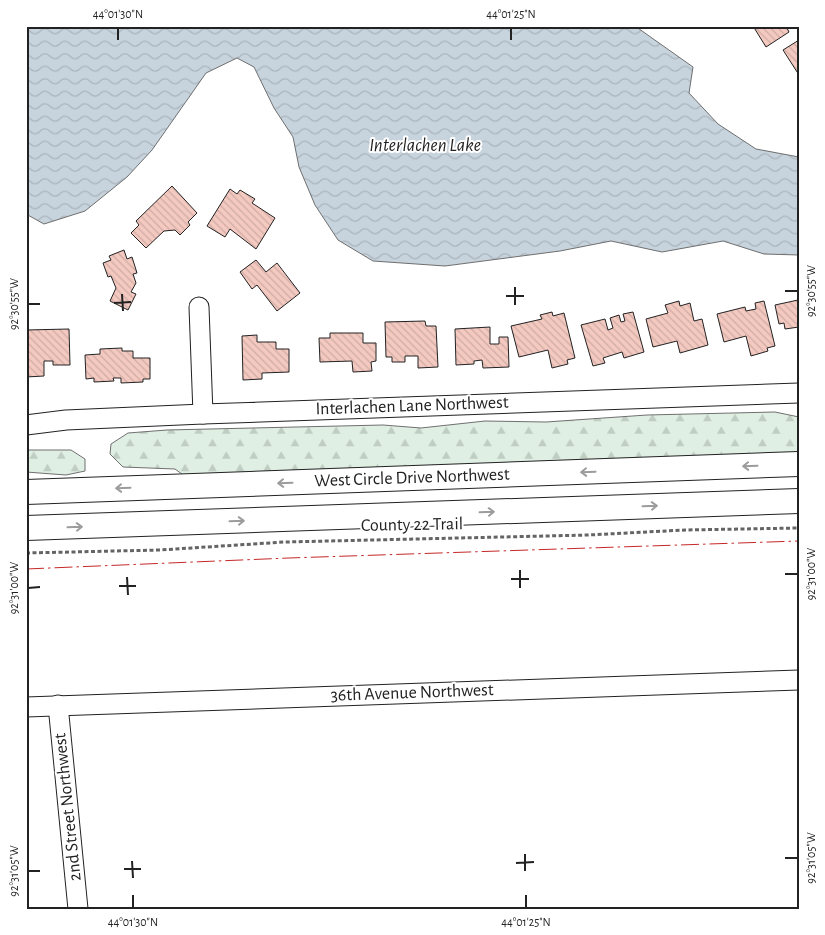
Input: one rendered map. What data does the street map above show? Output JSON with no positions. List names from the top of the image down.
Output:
{
  "streets": {
    "main road": ["West Circle Drive Northwest"],
    "street": ["Interlachen Lane Northwest", "36th Avenue Northwest", "2nd Street Northwest"],
    "path": ["County 22 Trail"]
  },
  "crossings": [
    ["36th Avenue Northwest", "2nd Street Northwest"]
  ],
  "water": ["Interlachen Lake"],
  "coordinates": [
    "44°01'30\"N",
    "44°01'25\"N",
    "92°30'55\"W",
    "92°31'00\"W",
    "92°31'05\"W"
  ]
}
